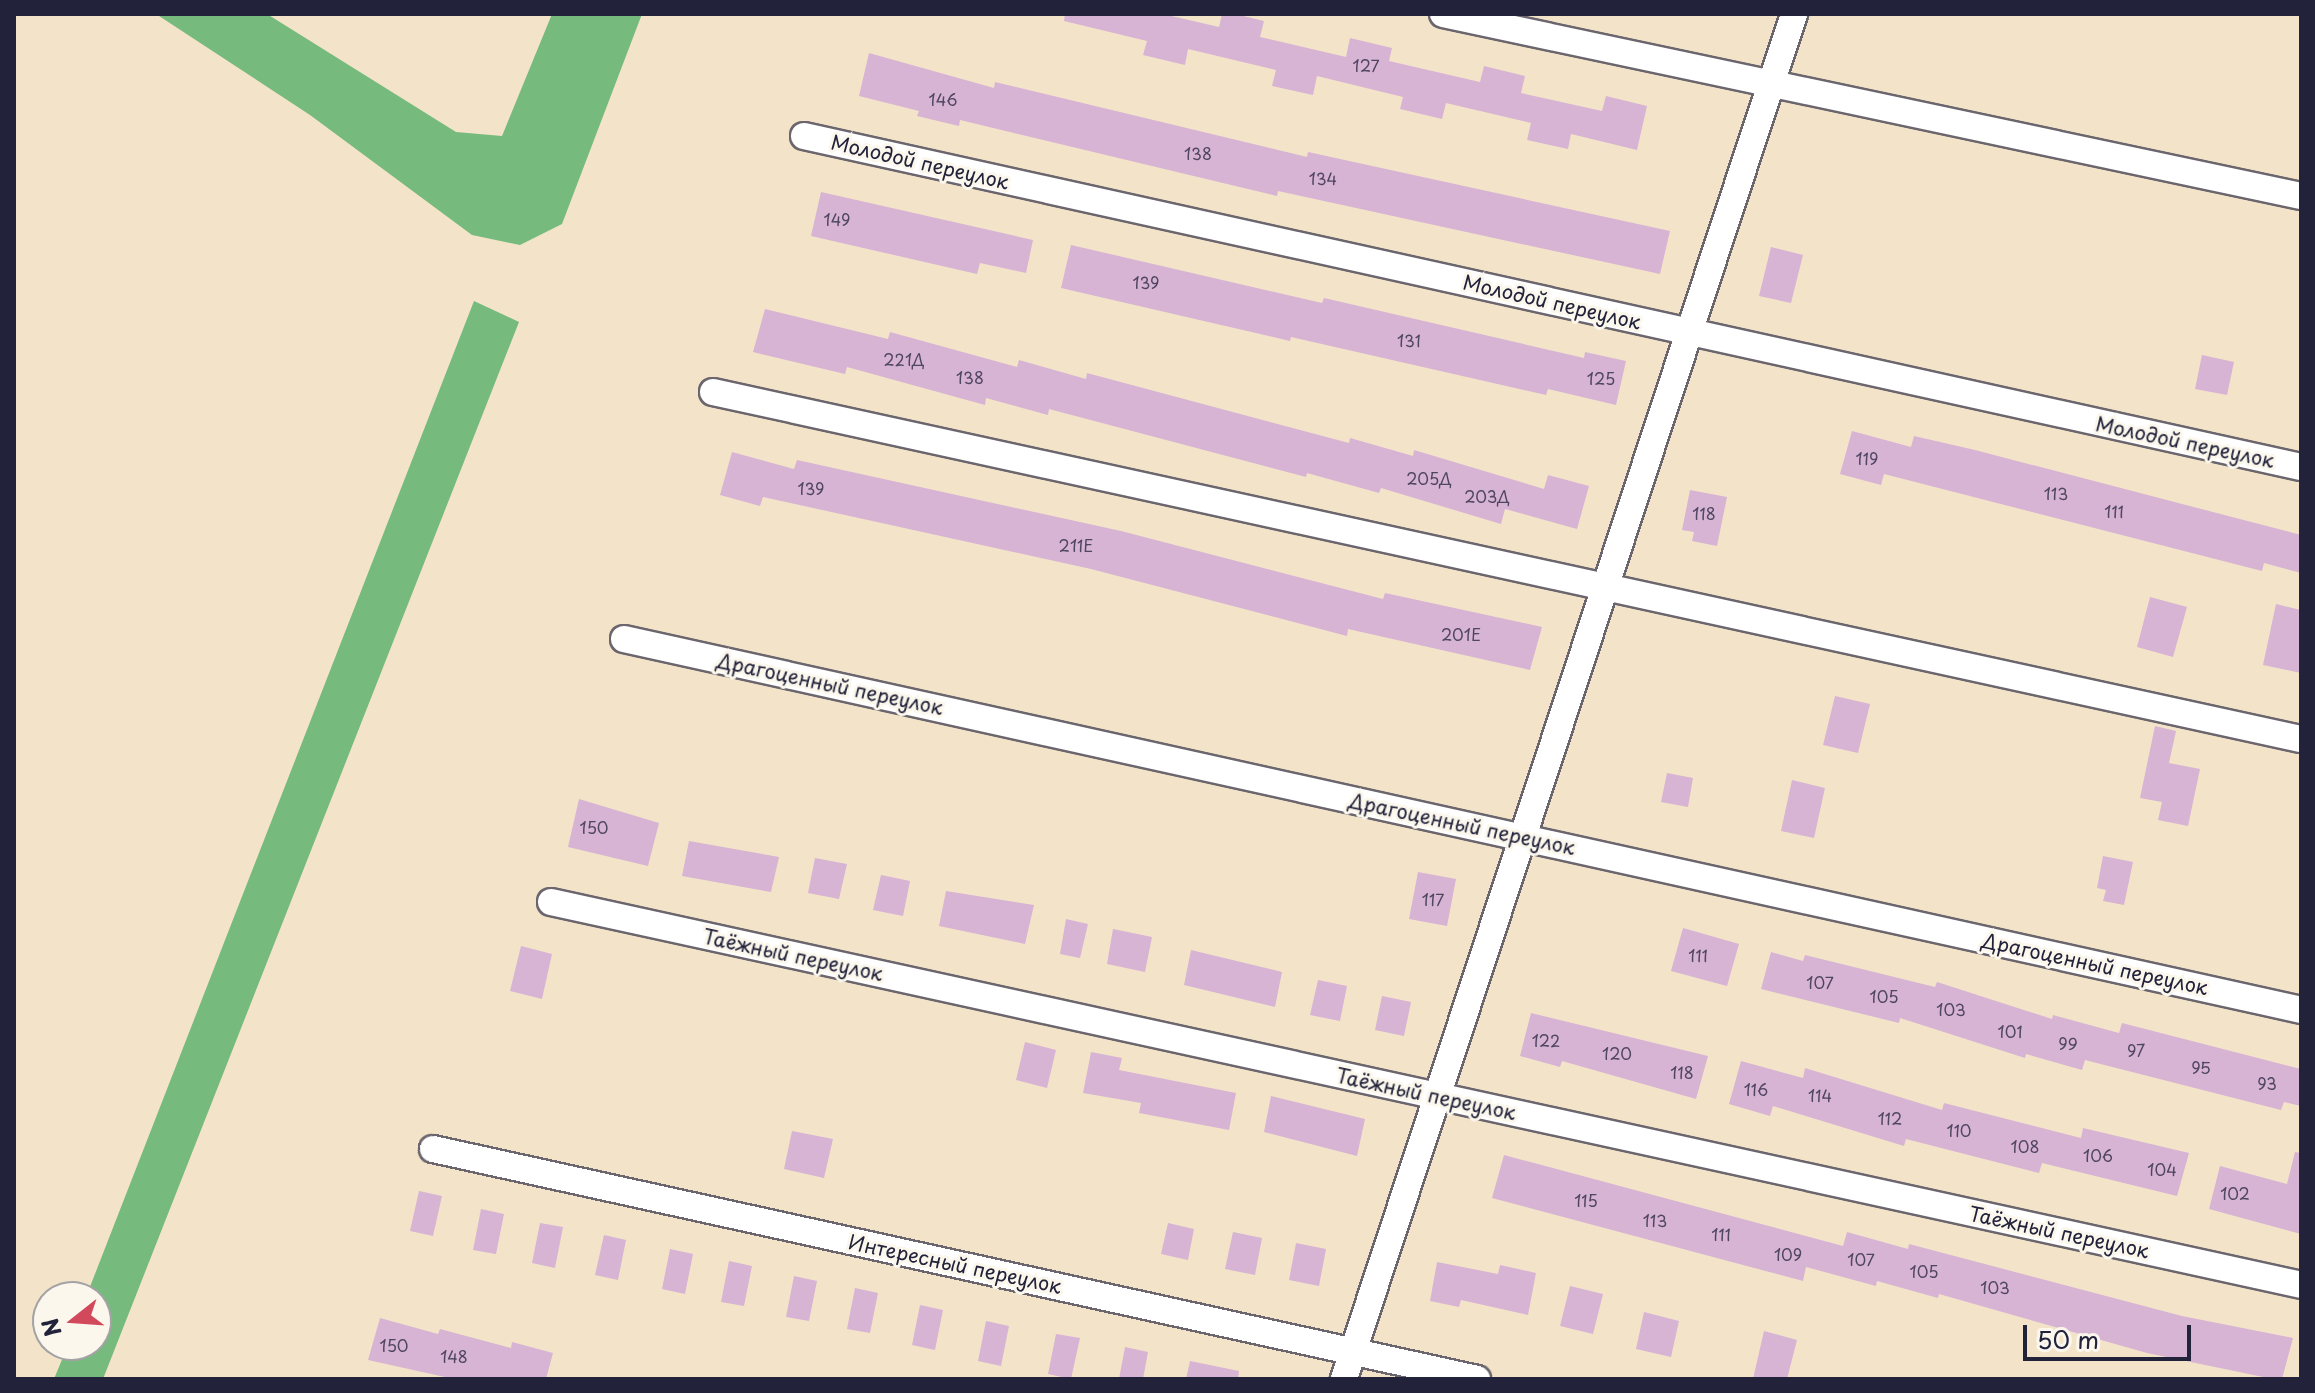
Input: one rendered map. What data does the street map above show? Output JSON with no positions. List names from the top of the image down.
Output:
{
  "streets": {
    "street": [
      "Молодой переулок",
      "Драгоценный переулок",
      "Таёжный переулок",
      "Интересный переулок"
    ]
  },
  "house_numbers": [
    "127",
    "146",
    "138",
    "134",
    "149",
    "139",
    "131",
    "221Д",
    "138",
    "125",
    "119",
    "205Д",
    "139",
    "113",
    "203Д",
    "111",
    "118",
    "211Е",
    "201Е",
    "150",
    "117",
    "111",
    "107",
    "105",
    "103",
    "101",
    "122",
    "99",
    "97",
    "120",
    "95",
    "118",
    "93",
    "116",
    "114",
    "112",
    "110",
    "108",
    "106",
    "104",
    "102",
    "115",
    "113",
    "111",
    "109",
    "107",
    "105",
    "103",
    "150",
    "148"
  ],
  "scale_bar": "50 m",
  "north": "left"
}
